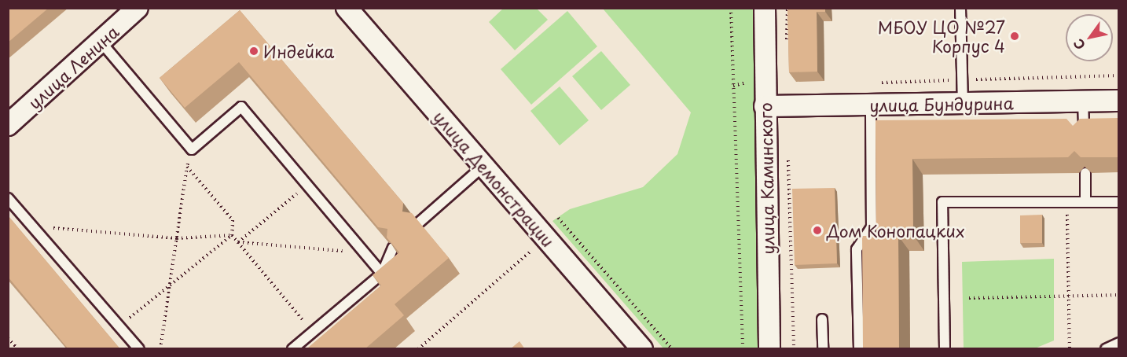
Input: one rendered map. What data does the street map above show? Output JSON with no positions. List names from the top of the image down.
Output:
{
  "streets": {
    "street": [
      "улица Ленина",
      "улица Бундурина",
      "улица Демонстрации",
      "улица Каминского"
    ]
  },
  "crossings": [
    ["улица Бундурина", "улица Каминского"]
  ],
  "places": ["МБОУ ЦО №27 Корпус 4", "Индейка", "Дом Конопацких"],
  "north": "bottom left"
}
